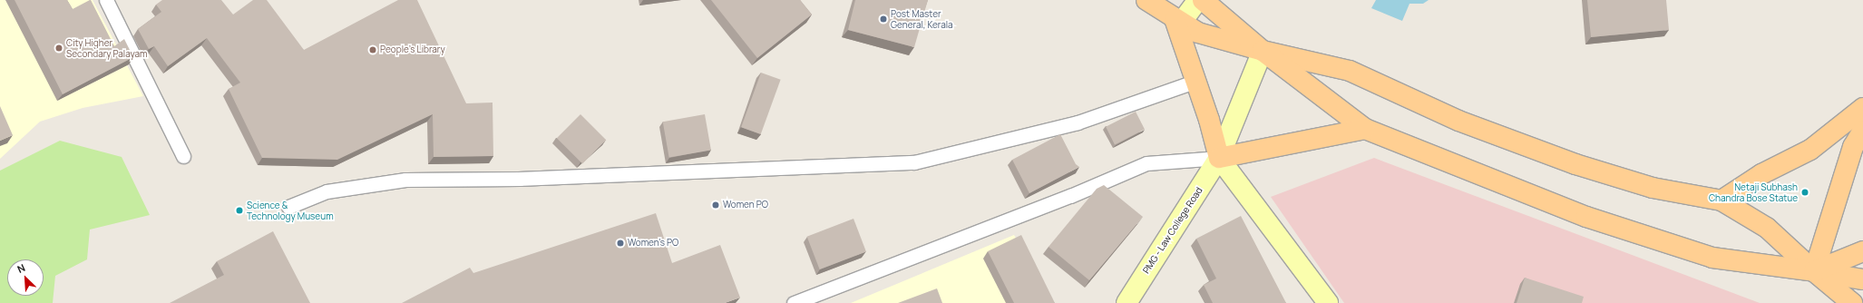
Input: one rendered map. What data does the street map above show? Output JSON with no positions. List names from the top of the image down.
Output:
{
  "streets": {
    "main road": ["PMG - Law College Road"]
  },
  "places": [
    "Post Master General, Kerala",
    "City Higher Secondary Palayam",
    "People's Library",
    "Netaji Subhash Chandra Bose Statue",
    "Women PO",
    "Science & Technology Museum",
    "Women's PO"
  ],
  "north": "top left"
}
